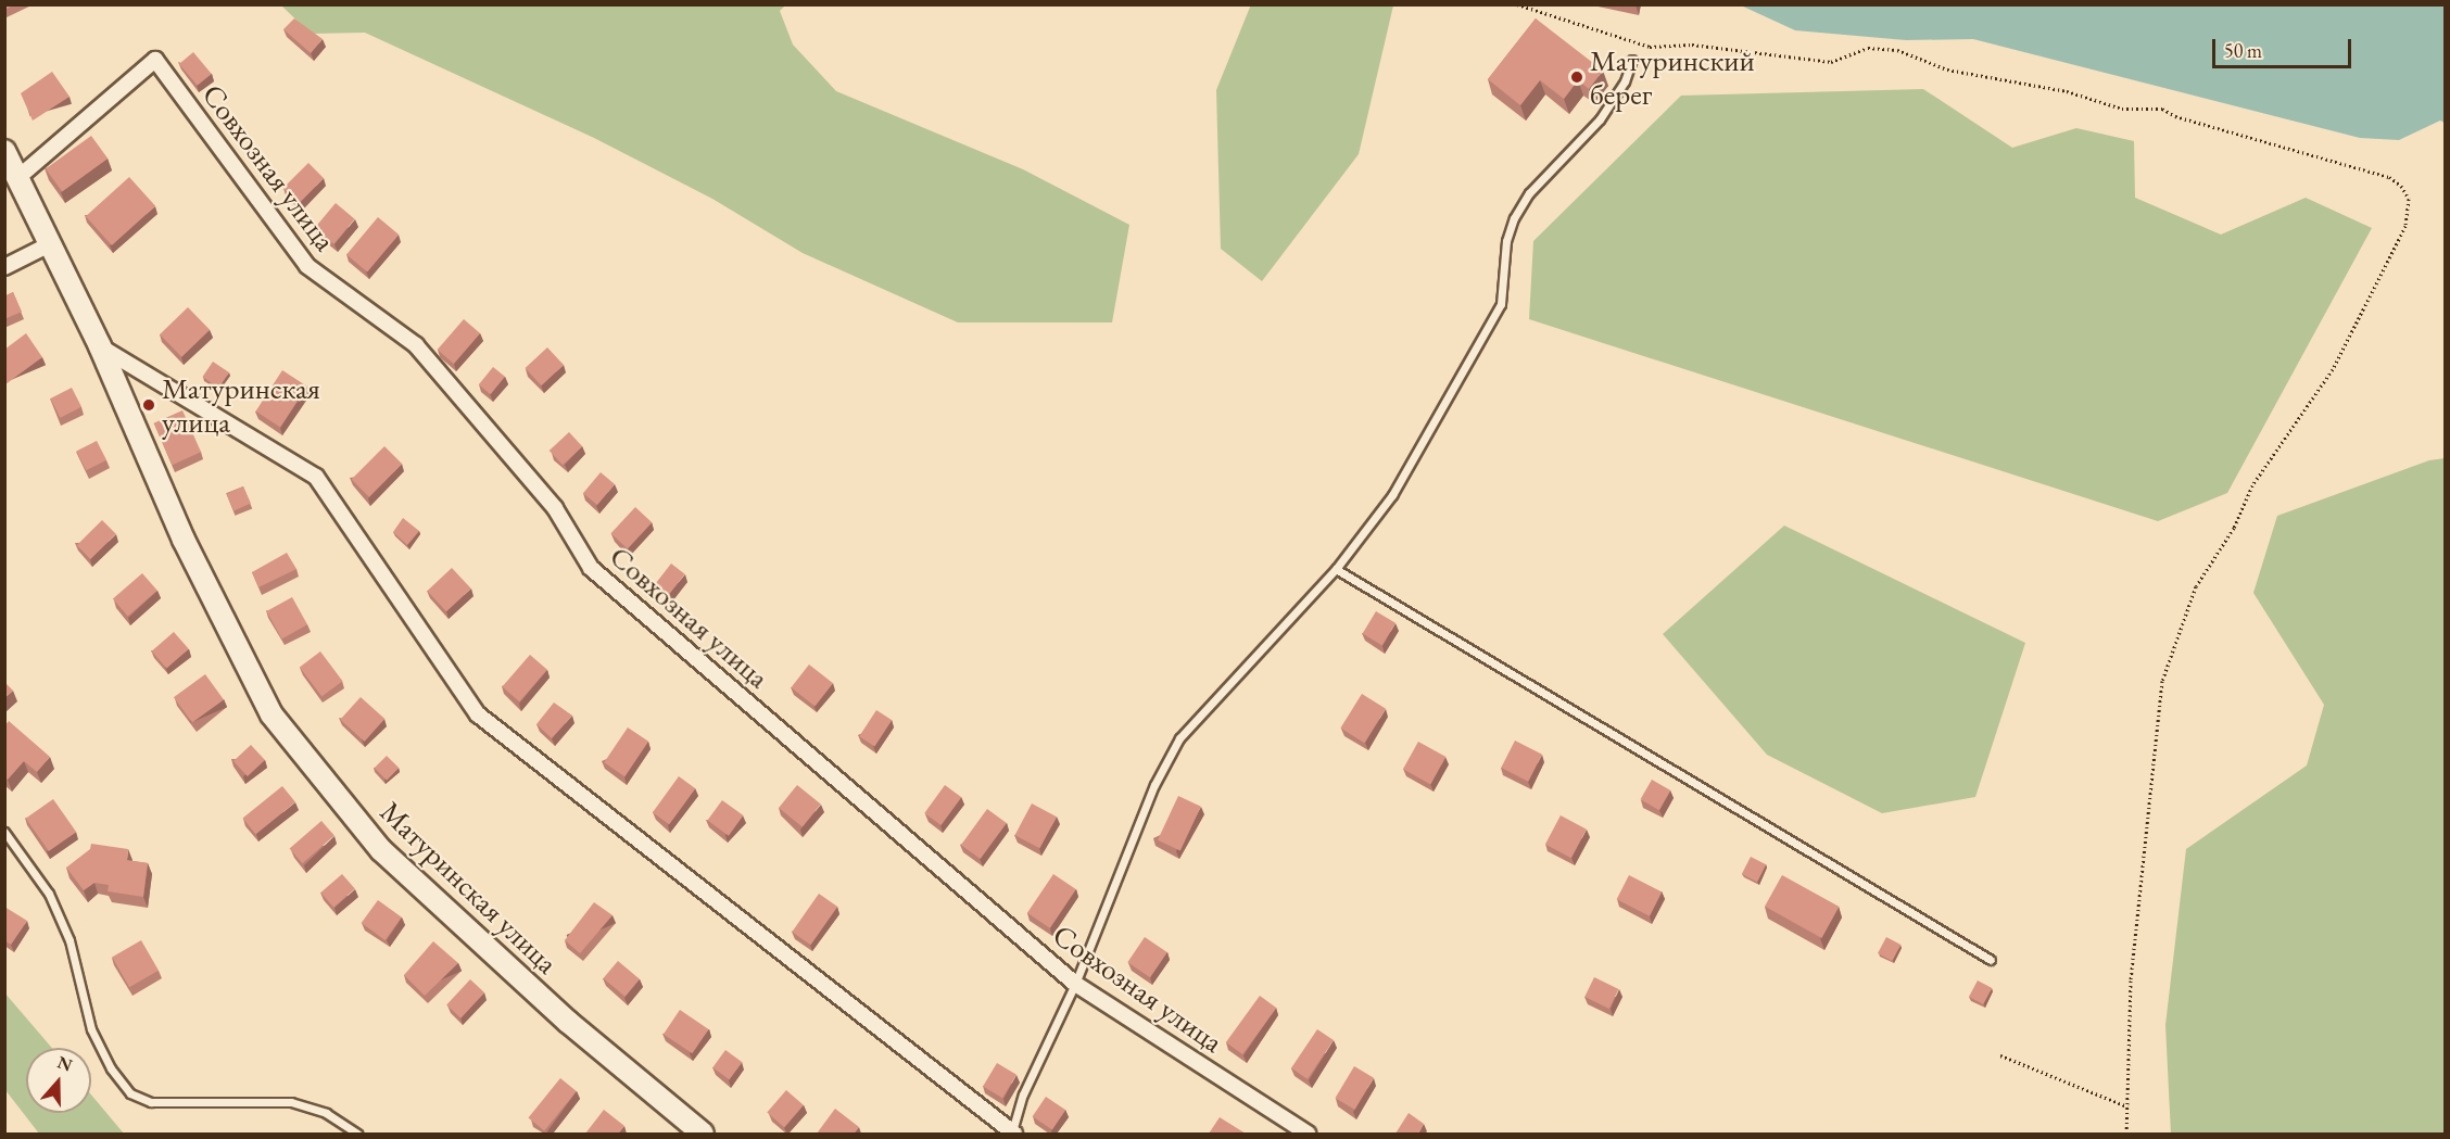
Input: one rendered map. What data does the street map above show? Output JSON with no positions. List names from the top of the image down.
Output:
{
  "streets": {
    "street": ["Совхозная улица", "Матуринская улица"]
  },
  "crossings": [
    ["Совхозная улица", "Матуринская улица"]
  ],
  "places": ["Матуринский берег", "Матуринская улица"],
  "scale_bar": "50 m",
  "north": "top"
}
